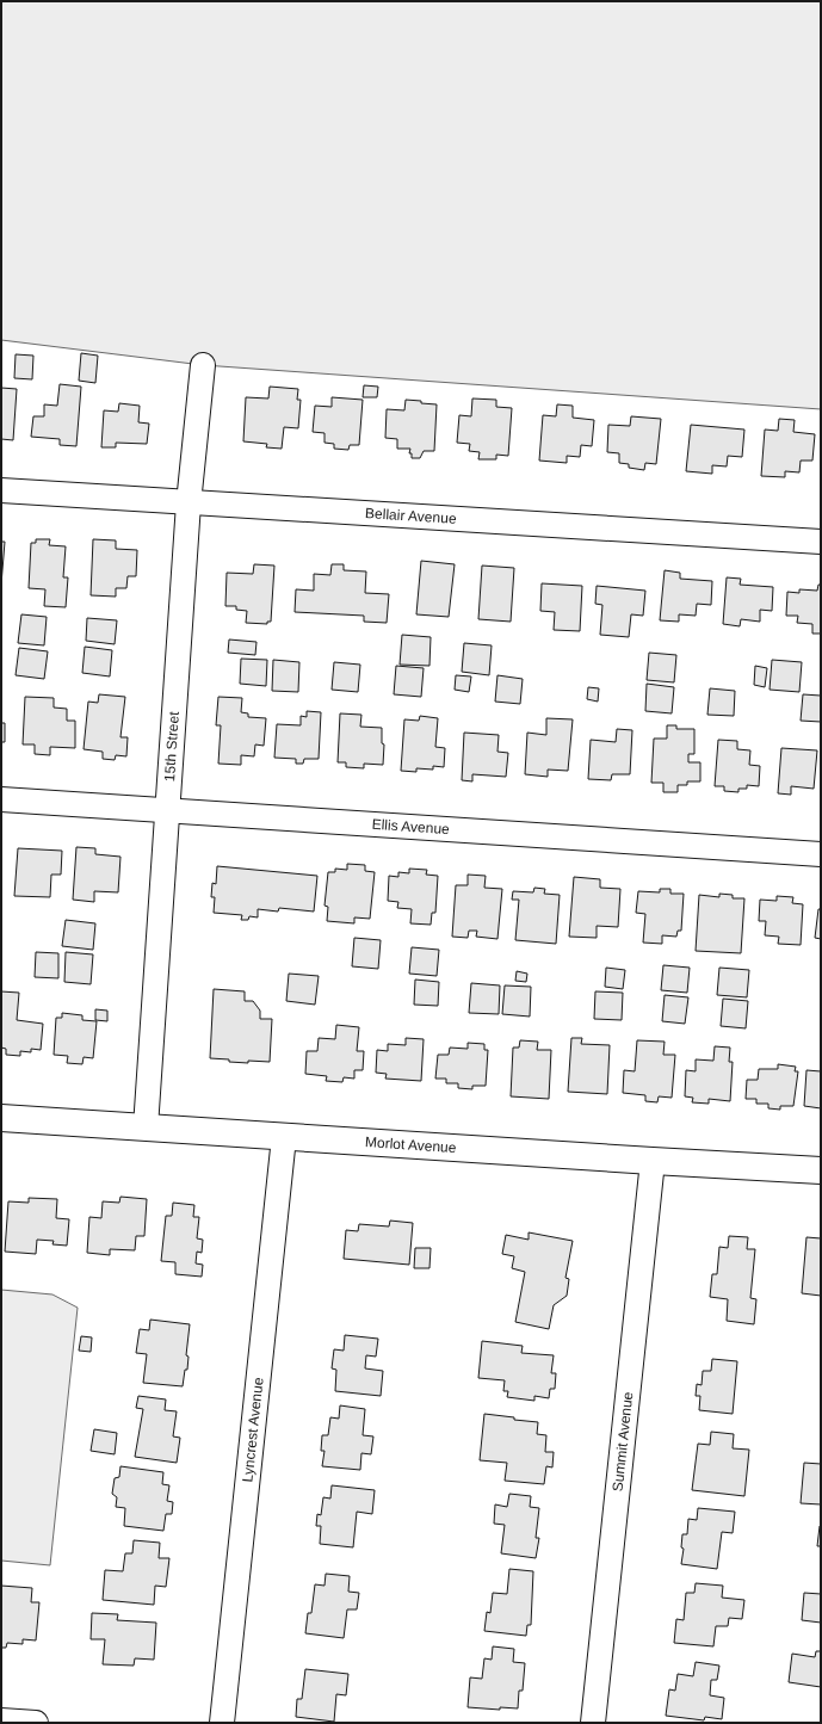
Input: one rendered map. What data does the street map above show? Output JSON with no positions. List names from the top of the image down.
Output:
{
  "streets": {
    "street": [
      "Bellair Avenue",
      "15th Street",
      "Ellis Avenue",
      "Morlot Avenue",
      "Lyncrest Avenue",
      "Summit Avenue"
    ]
  },
  "crossings": [
    ["Bellair Avenue", "15th Street"],
    ["15th Street", "Ellis Avenue"],
    ["15th Street", "Morlot Avenue"],
    ["Morlot Avenue", "Lyncrest Avenue"],
    ["Morlot Avenue", "Summit Avenue"]
  ]
}
